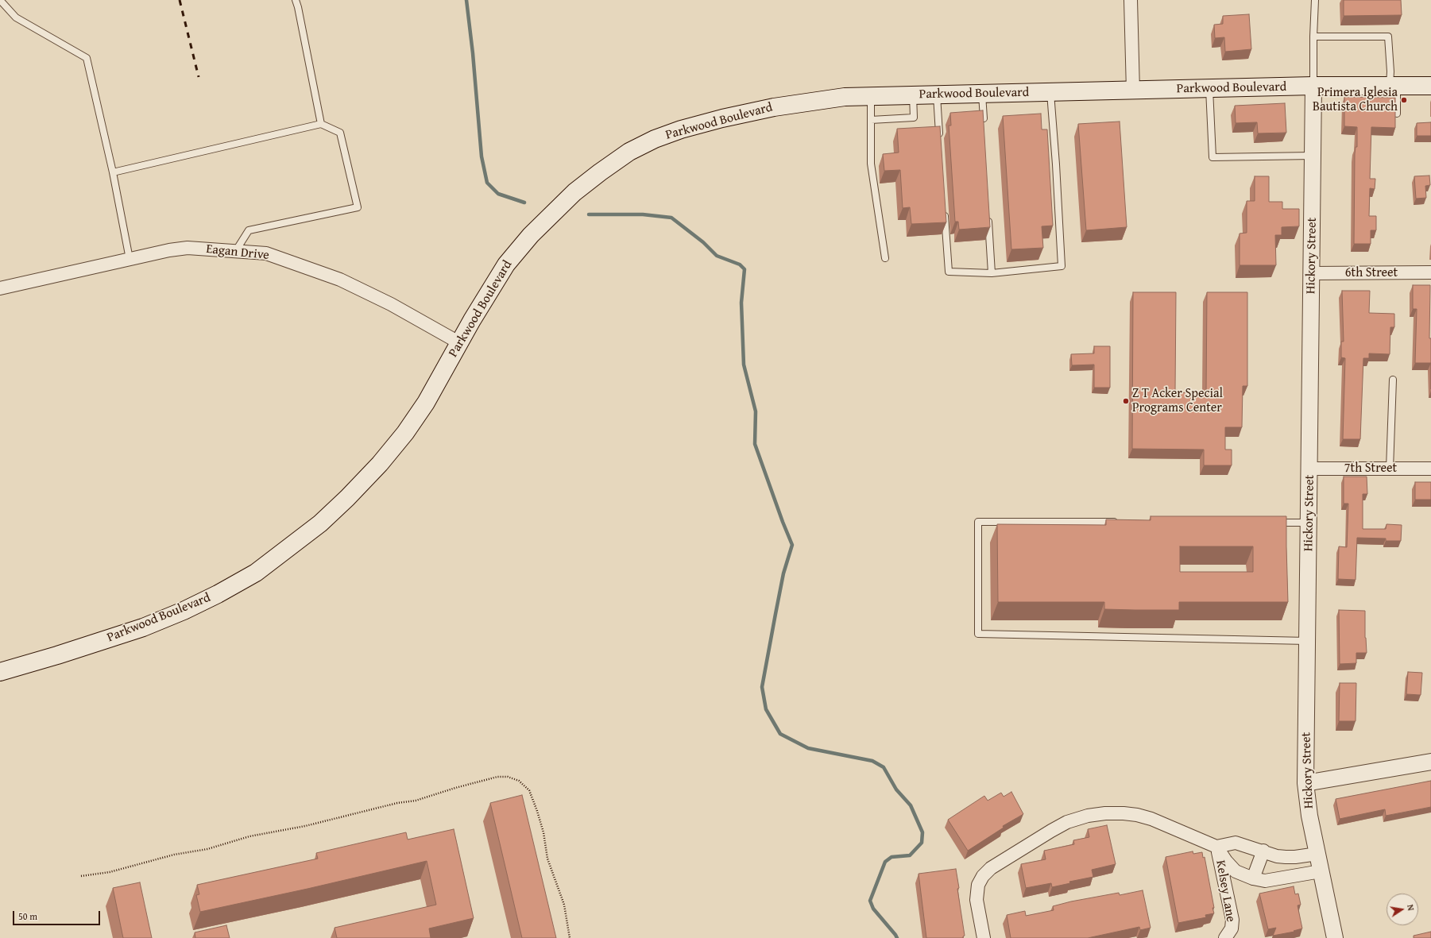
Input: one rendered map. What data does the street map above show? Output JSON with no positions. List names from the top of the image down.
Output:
{
  "streets": {
    "main road": ["Parkwood Boulevard"],
    "street": [
      "Eagan Drive",
      "Hickory Street",
      "6th Street",
      "7th Street",
      "Kelsey Lane"
    ]
  },
  "crossings": [
    ["Parkwood Boulevard", "Eagan Drive"],
    ["Parkwood Boulevard", "Hickory Street"],
    ["Hickory Street", "6th Street"],
    ["Hickory Street", "7th Street"]
  ],
  "places": ["Primera Iglesia Bautista Church", "Z T Acker Special Programs Center"],
  "scale_bar": "50 m",
  "north": "right"
}
